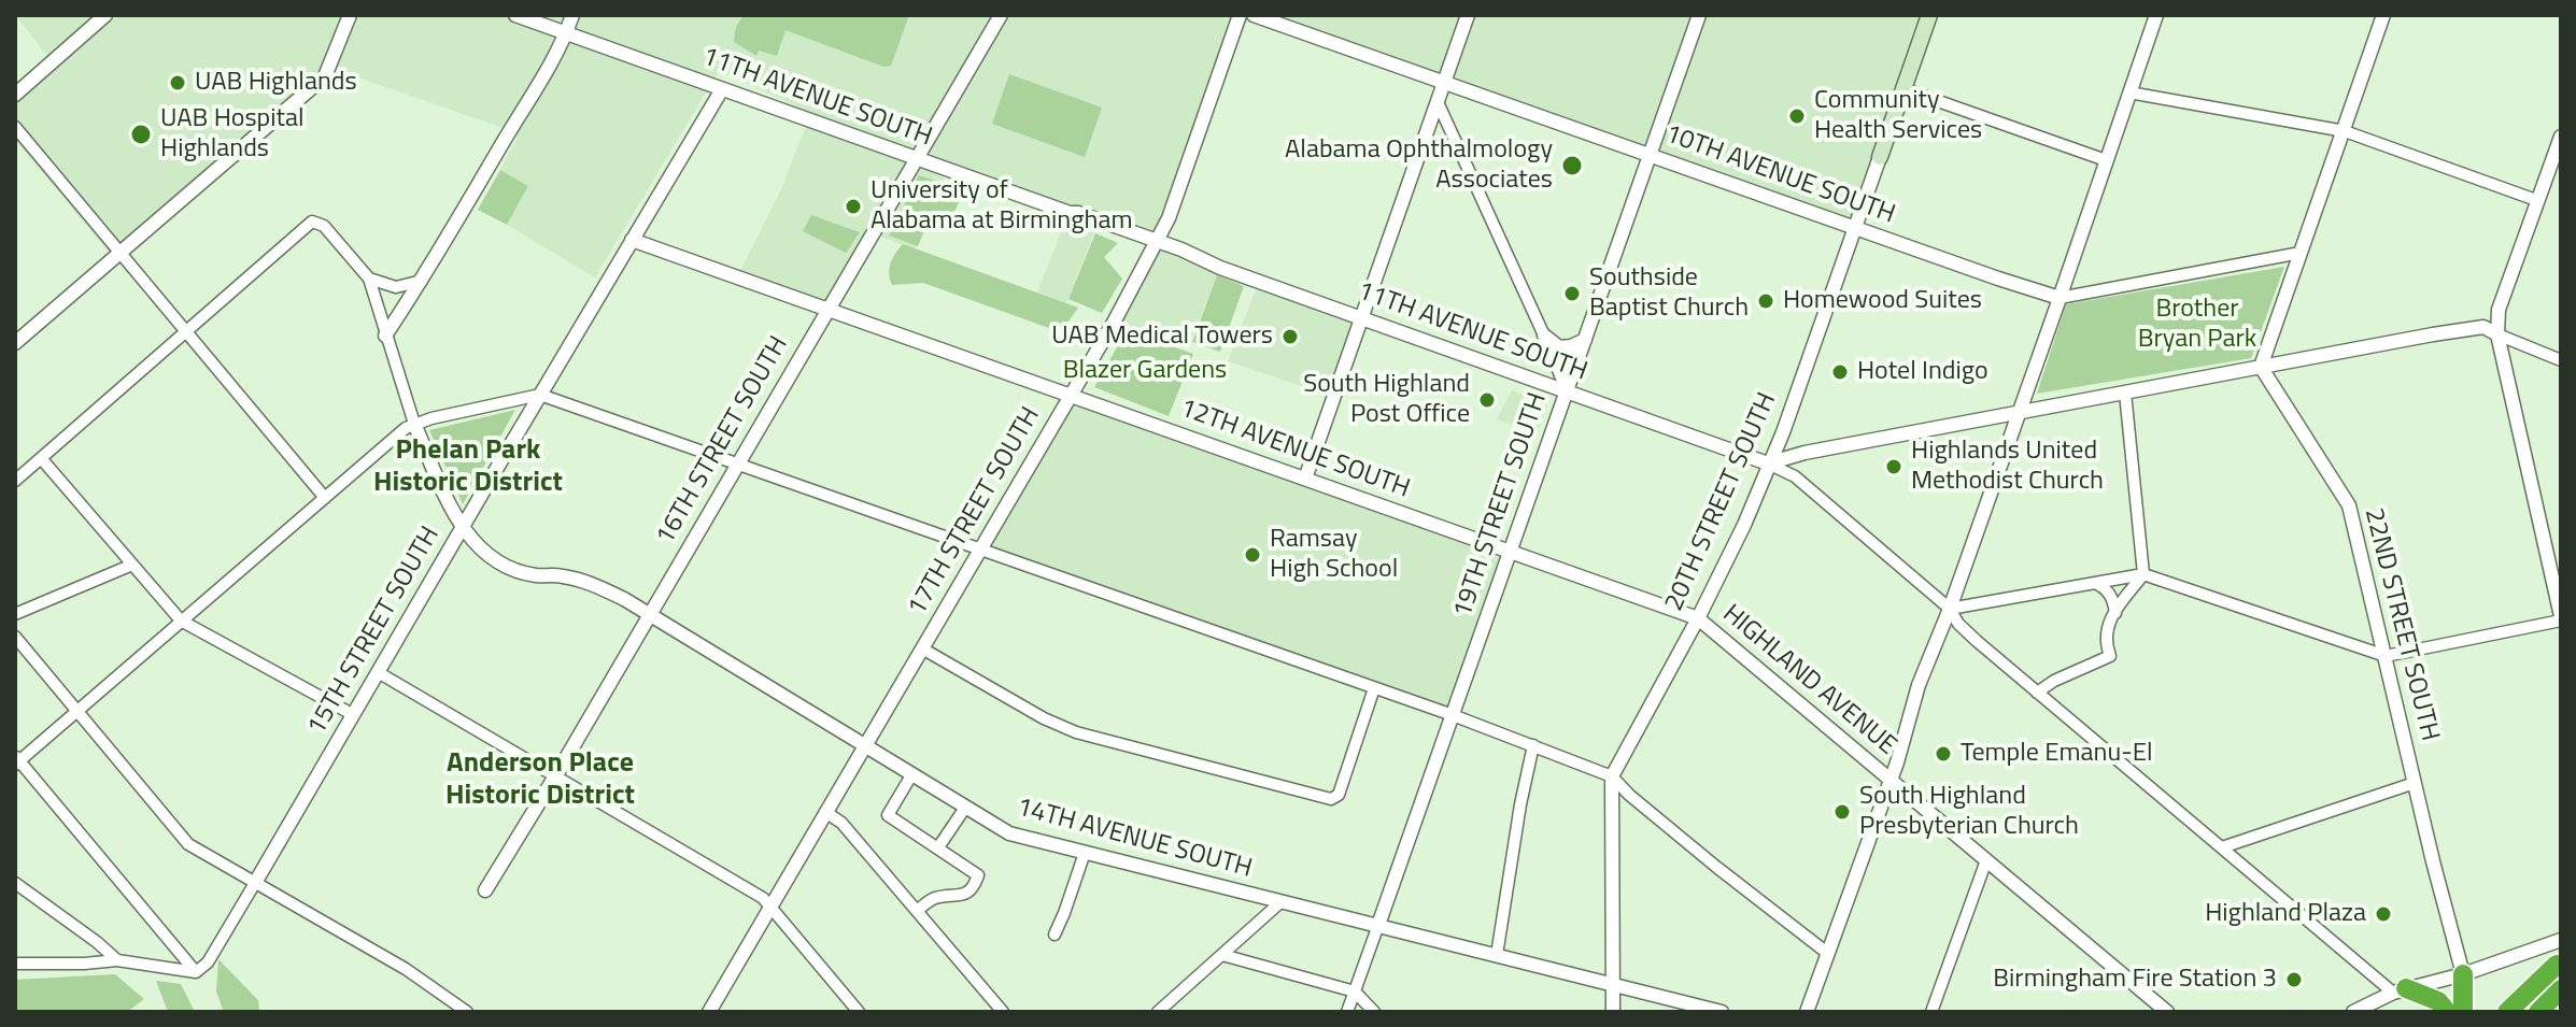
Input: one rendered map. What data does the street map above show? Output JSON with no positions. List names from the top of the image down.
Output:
{
  "streets": {
    "main road": ["20TH STREET SOUTH"],
    "street": [
      "11TH AVENUE SOUTH",
      "10TH AVENUE SOUTH",
      "16TH STREET SOUTH",
      "12TH AVENUE SOUTH",
      "19TH STREET SOUTH",
      "17TH STREET SOUTH",
      "22ND STREET SOUTH",
      "15TH STREET SOUTH",
      "HIGHLAND AVENUE",
      "14TH AVENUE SOUTH"
    ]
  },
  "crossings": [
    ["11TH AVENUE SOUTH", "16TH STREET SOUTH"],
    ["11TH AVENUE SOUTH", "20TH STREET SOUTH"],
    ["11TH AVENUE SOUTH", "19TH STREET SOUTH"],
    ["11TH AVENUE SOUTH", "17TH STREET SOUTH"],
    ["11TH AVENUE SOUTH", "15TH STREET SOUTH"],
    ["10TH AVENUE SOUTH", "20TH STREET SOUTH"],
    ["10TH AVENUE SOUTH", "19TH STREET SOUTH"],
    ["16TH STREET SOUTH", "12TH AVENUE SOUTH"],
    ["16TH STREET SOUTH", "14TH AVENUE SOUTH"],
    ["12TH AVENUE SOUTH", "20TH STREET SOUTH"],
    ["12TH AVENUE SOUTH", "19TH STREET SOUTH"],
    ["12TH AVENUE SOUTH", "17TH STREET SOUTH"],
    ["12TH AVENUE SOUTH", "15TH STREET SOUTH"],
    ["12TH AVENUE SOUTH", "HIGHLAND AVENUE"],
    ["20TH STREET SOUTH", "HIGHLAND AVENUE"],
    ["20TH STREET SOUTH", "14TH AVENUE SOUTH"],
    ["19TH STREET SOUTH", "14TH AVENUE SOUTH"],
    ["17TH STREET SOUTH", "14TH AVENUE SOUTH"],
    ["15TH STREET SOUTH", "14TH AVENUE SOUTH"]
  ],
  "districts": ["Phelan Park Historic District", "Anderson Place Historic District"],
  "parks": ["Brother Bryan Park", "Blazer Gardens"],
  "places": [
    "UAB Highlands",
    "Community Health Services",
    "UAB Hospital Highlands",
    "Alabama Ophthalmology Associates",
    "University of Alabama at Birmingham",
    "Southside Baptist Church",
    "Homewood Suites",
    "UAB Medical Towers",
    "Hotel Indigo",
    "South Highland Post Office",
    "Highlands United Methodist Church",
    "Ramsay High School",
    "Temple Emanu-El",
    "South Highland Presbyterian Church",
    "Highland Plaza",
    "Birmingham Fire Station 3"
  ]
}
